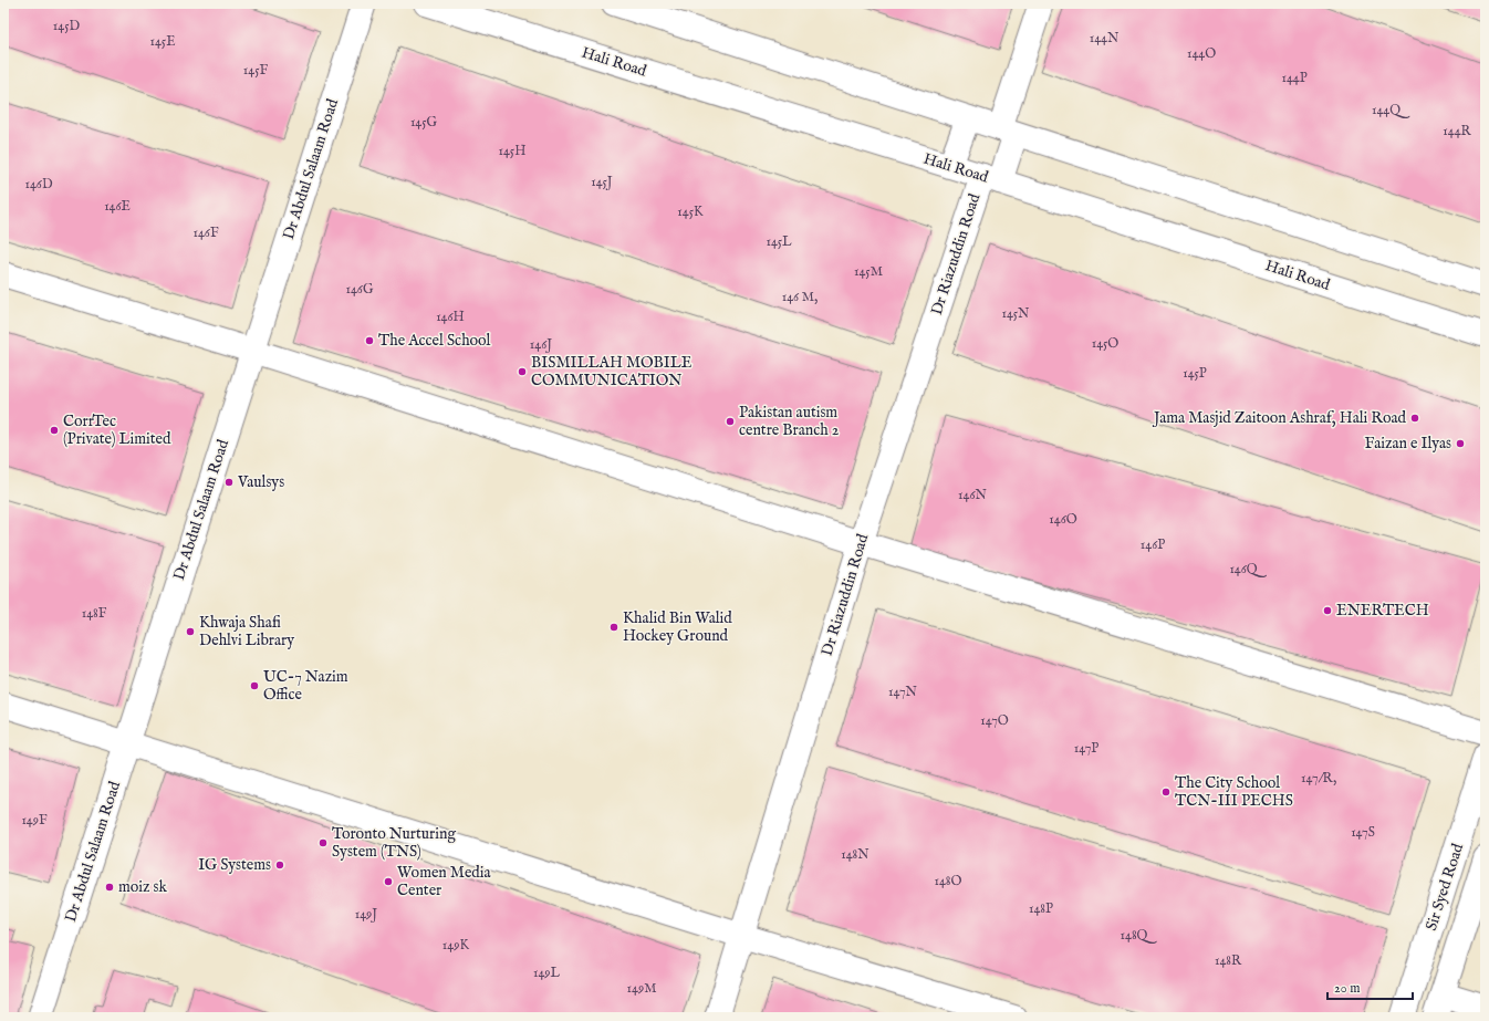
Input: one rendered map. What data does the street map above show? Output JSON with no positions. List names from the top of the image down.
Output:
{
  "streets": {
    "street": [
      "Hali Road",
      "Dr Abdul Salaam Road",
      "Dr Riazuddin Road",
      "Sir Syed Road"
    ]
  },
  "crossings": [
    ["Hali Road", "Dr Riazuddin Road"]
  ],
  "places": [
    "The Accel School",
    "BISMILLAH MOBILE COMMUNICATION",
    "Jama Masjid Zaitoon Ashraf, Hali Road",
    "Pakistan autism centre Branch 2",
    "CorrTec (Private) Limited",
    "Faizan e Ilyas",
    "Vaulsys",
    "ENERTECH",
    "Khalid Bin Walid Hockey Ground",
    "Khwaja Shafi Dehlvi Library",
    "UC-7 Nazim Office",
    "The City School TCN-III PECHS",
    "Toronto Nurturing System (TNS)",
    "IG Systems",
    "Women Media Center",
    "moiz sk"
  ],
  "house_numbers": [
    "145D",
    "144N",
    "145E",
    "144O",
    "145F",
    "144P",
    "144Q",
    "145G",
    "144R",
    "145H",
    "145J",
    "146D",
    "146E",
    "145K",
    "146F",
    "145L",
    "145M",
    "146G",
    "146 M,",
    "145N",
    "146H",
    "145O",
    "146J",
    "145P",
    "146N",
    "146O",
    "146P",
    "146Q",
    "148F",
    "147N",
    "147O",
    "147P",
    "147/R,",
    "149F",
    "147S",
    "148N",
    "148O",
    "148P",
    "149J",
    "148Q",
    "149K",
    "148R",
    "149L",
    "149M"
  ],
  "scale_bar": "20 m"
}
